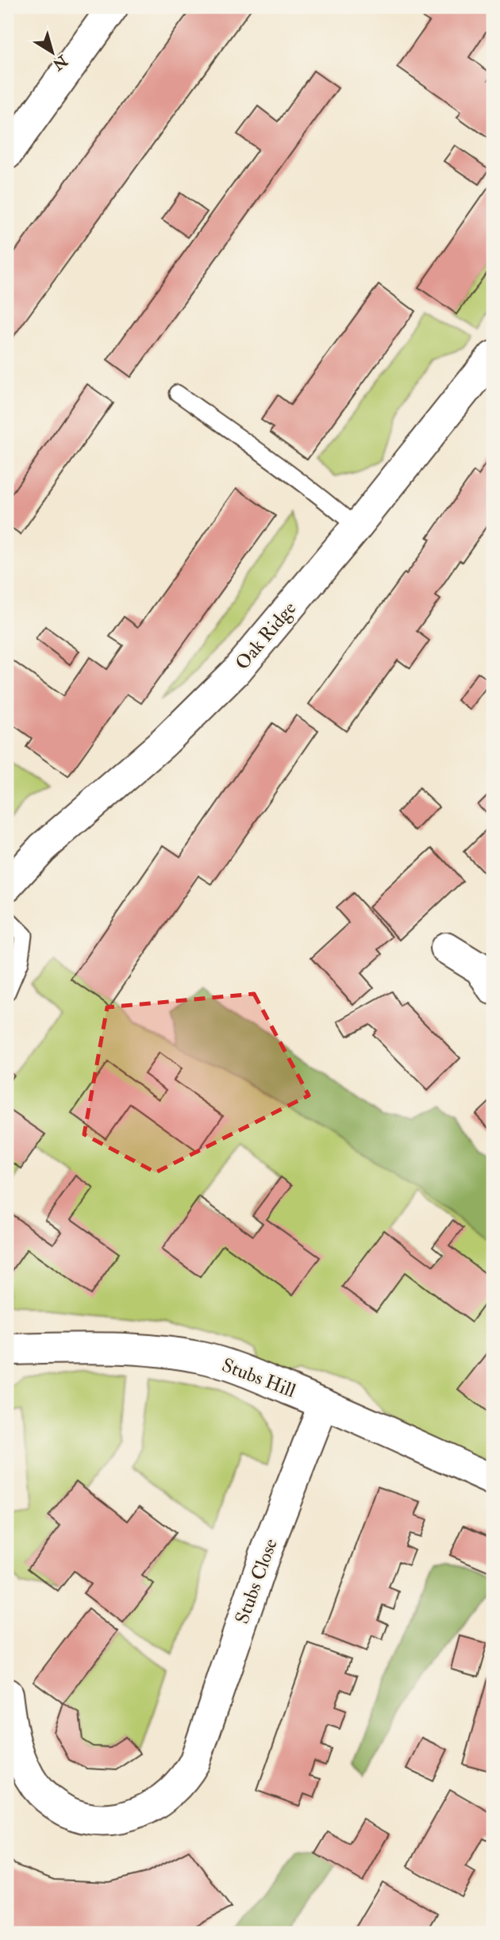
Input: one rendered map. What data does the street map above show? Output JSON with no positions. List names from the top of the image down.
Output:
{
  "streets": {
    "street": ["Oak Ridge", "Stubs Hill", "Stubs Close"]
  },
  "crossings": [
    ["Stubs Hill", "Stubs Close"]
  ],
  "north": "bottom right"
}
